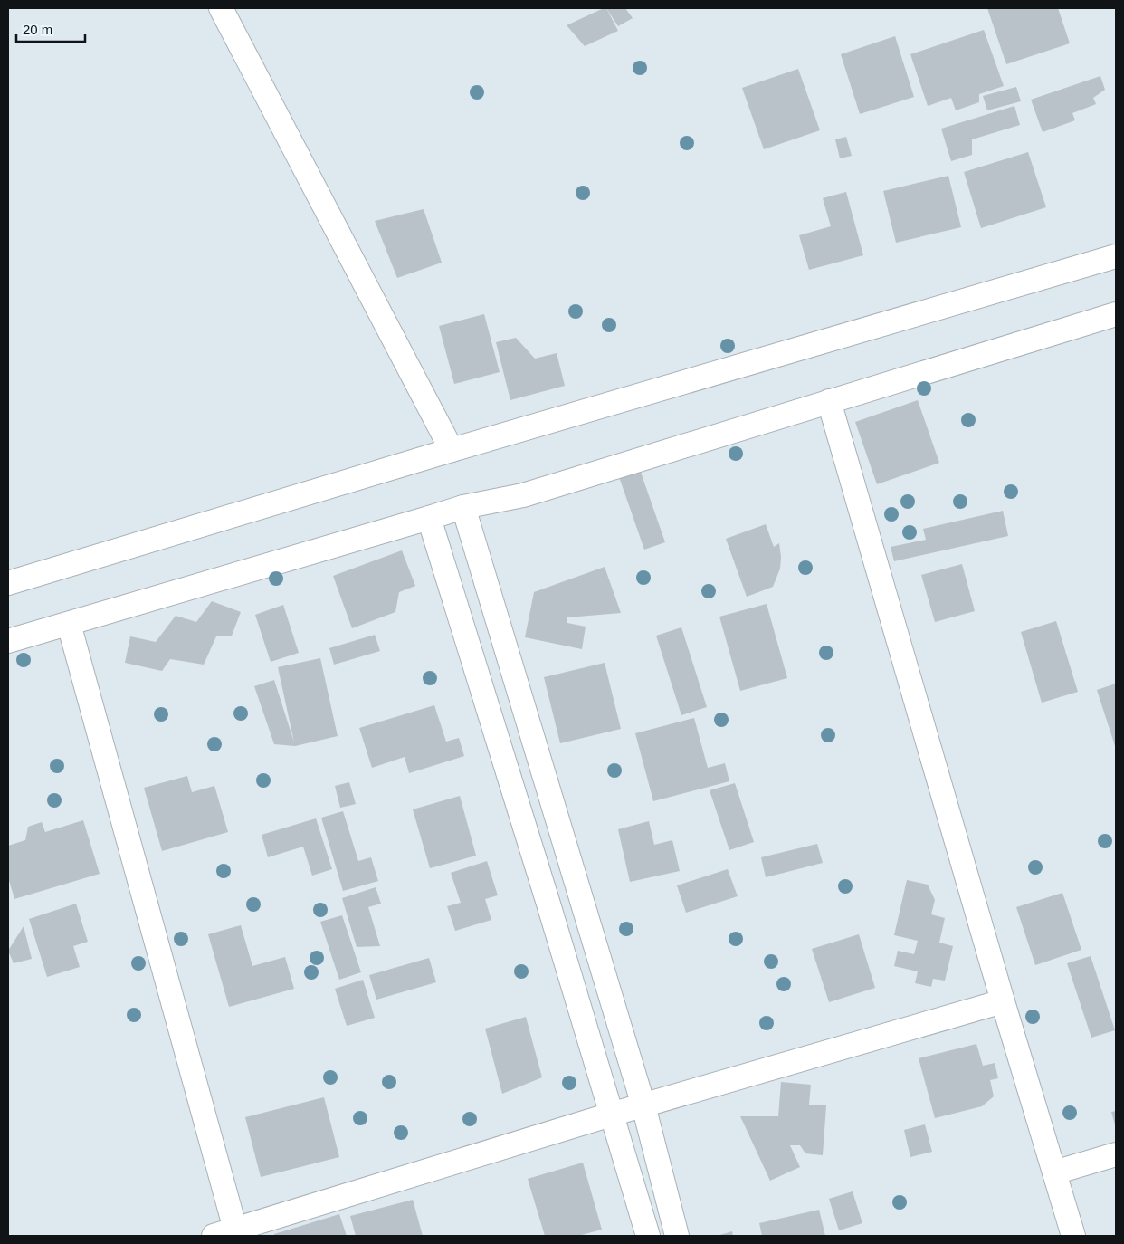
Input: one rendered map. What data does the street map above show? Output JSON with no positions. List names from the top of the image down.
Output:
{
  "scale_bar": "20 m"
}
